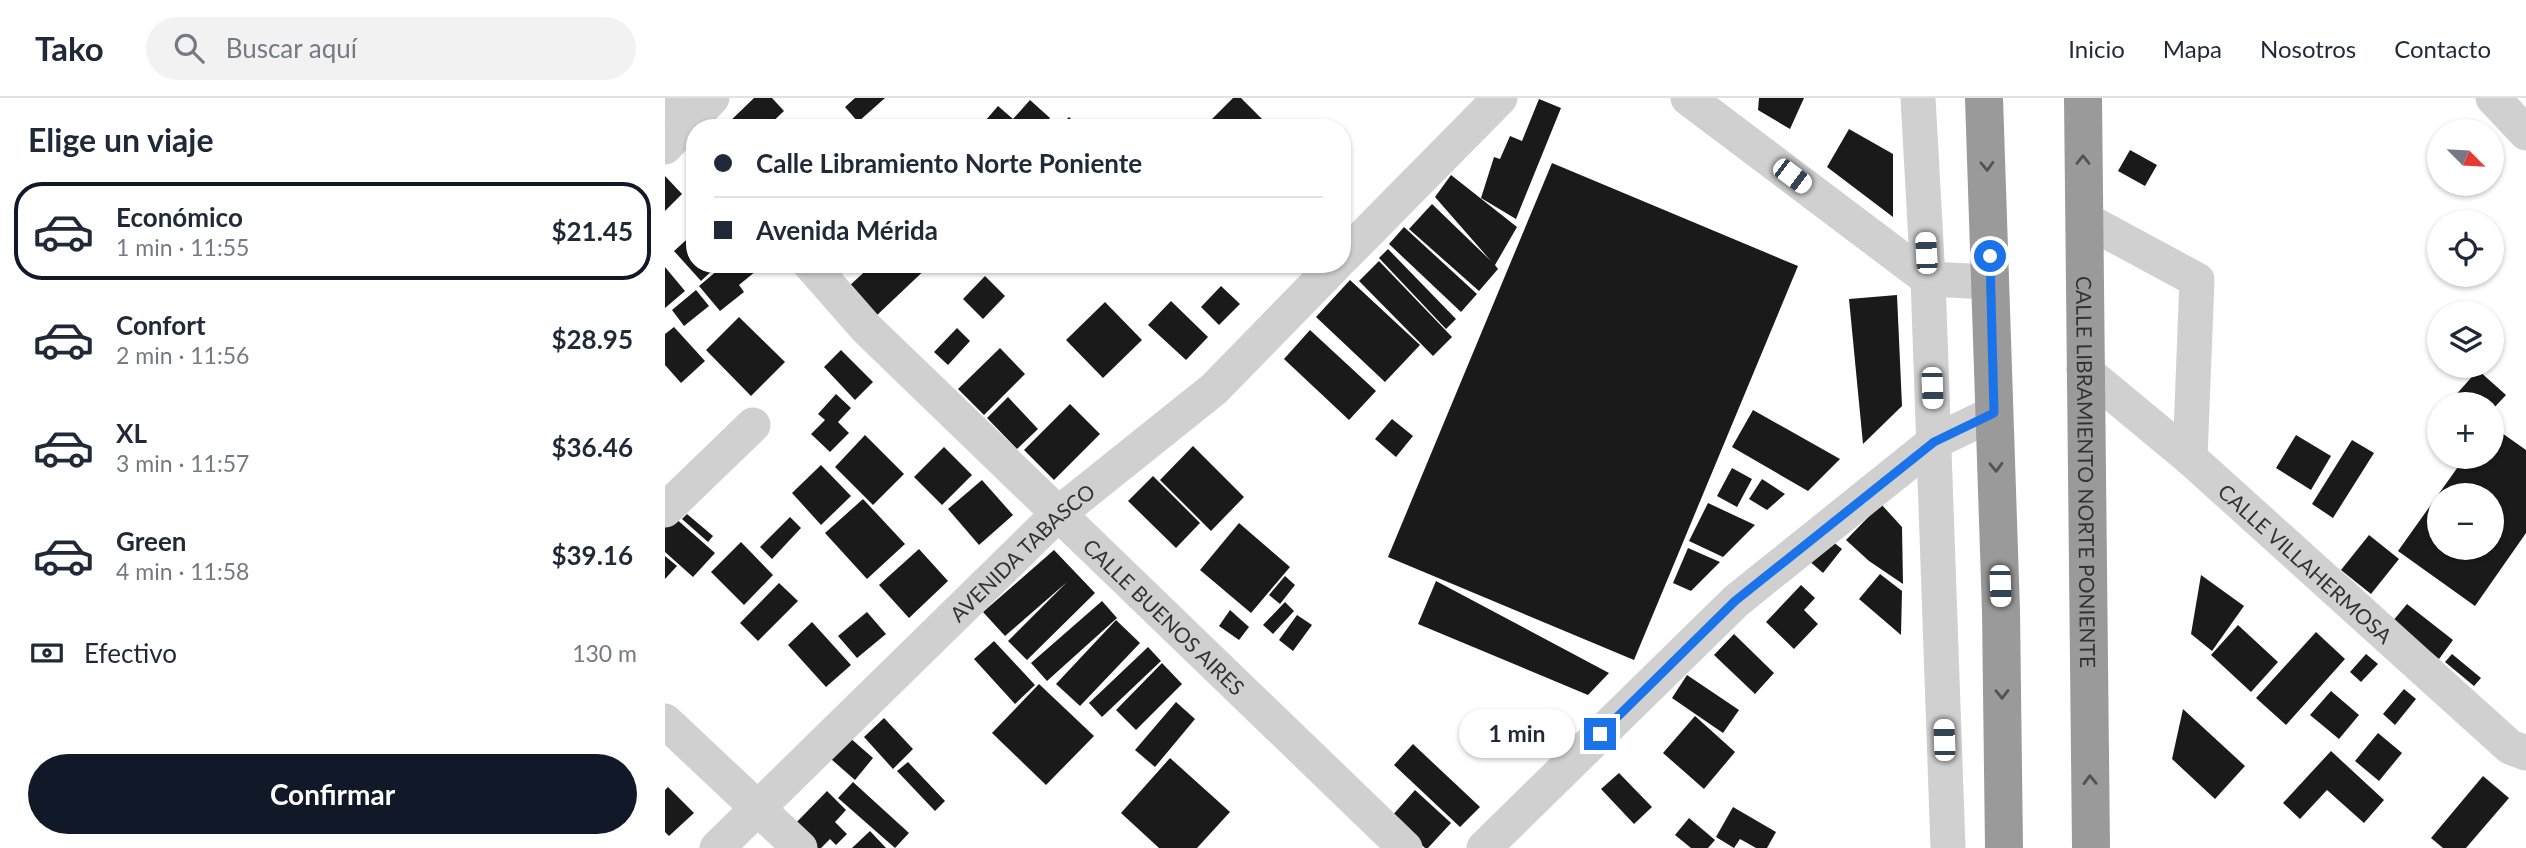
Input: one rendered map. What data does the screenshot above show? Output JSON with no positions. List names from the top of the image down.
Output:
{
  "streets": {
    "highway": ["CALLE LIBRAMIENTO NORTE PONIENTE"],
    "street": ["AVENIDA TABASCO", "CALLE VILLAHERMOSA", "CALLE BUENOS AIRES"]
  },
  "crossings": [
    ["CALLE LIBRAMIENTO NORTE PONIENTE", "CALLE VILLAHERMOSA"],
    ["AVENIDA TABASCO", "CALLE BUENOS AIRES"]
  ],
  "north": "bottom right",
  "page": {
    "header": "Tako",
    "search": "Buscar aquí",
    "nav": [
      "Inicio",
      "Mapa",
      "Nosotros",
      "Contacto"
    ],
    "heading": "Elige un viaje",
    "map_buttons": ["+", "−"],
    "banner": ["Calle Libramiento Norte Poniente", "Avenida Mérida"],
    "list": [
      {
        "name": "Económico",
        "note": "1 min · 11:55",
        "value": "$21.45"
      },
      {
        "name": "Confort",
        "note": "2 min · 11:56",
        "value": "$28.95"
      },
      {
        "name": "XL",
        "note": "3 min · 11:57",
        "value": "$36.46"
      },
      {
        "name": "Green",
        "note": "4 min · 11:58",
        "value": "$39.16"
      }
    ],
    "pay": ["Efectivo", "130 m"],
    "bubble": "1 min",
    "buttons": "Confirmar"
  }
}
